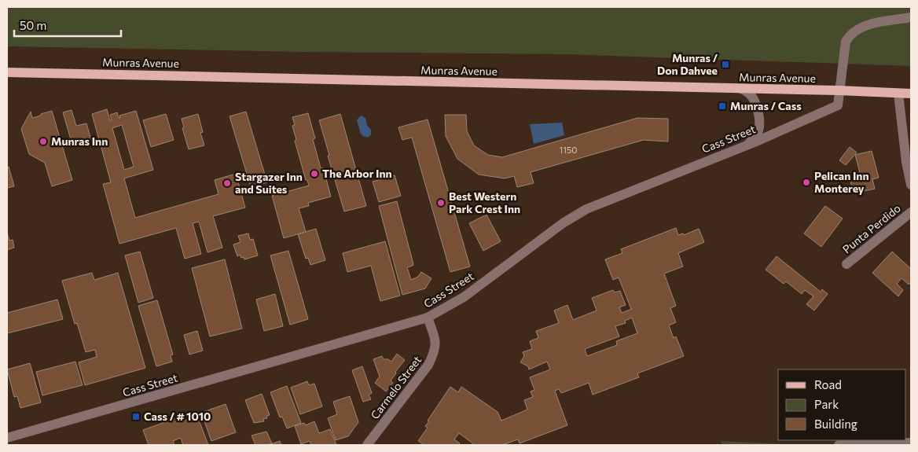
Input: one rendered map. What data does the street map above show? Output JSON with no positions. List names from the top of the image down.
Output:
{
  "streets": {
    "main road": ["Munras Avenue"],
    "street": ["Cass Street", "Punta Perdido", "Carmelo Street"]
  },
  "crossings": [
    ["Munras Avenue", "Cass Street"],
    ["Cass Street", "Carmelo Street"]
  ],
  "places": {
    "transit": ["Munras / Don Dahvee", "Munras / Cass", "Cass / # 1010"],
    "other": [
      "Munras Inn",
      "The Arbor Inn",
      "Pelican Inn Monterey",
      "Stargazer Inn and Suites",
      "Best Western Park Crest Inn"
    ]
  },
  "house_numbers": ["1150"],
  "legend": ["Road", "Park", "Building"],
  "scale_bar": "50 m"
}
